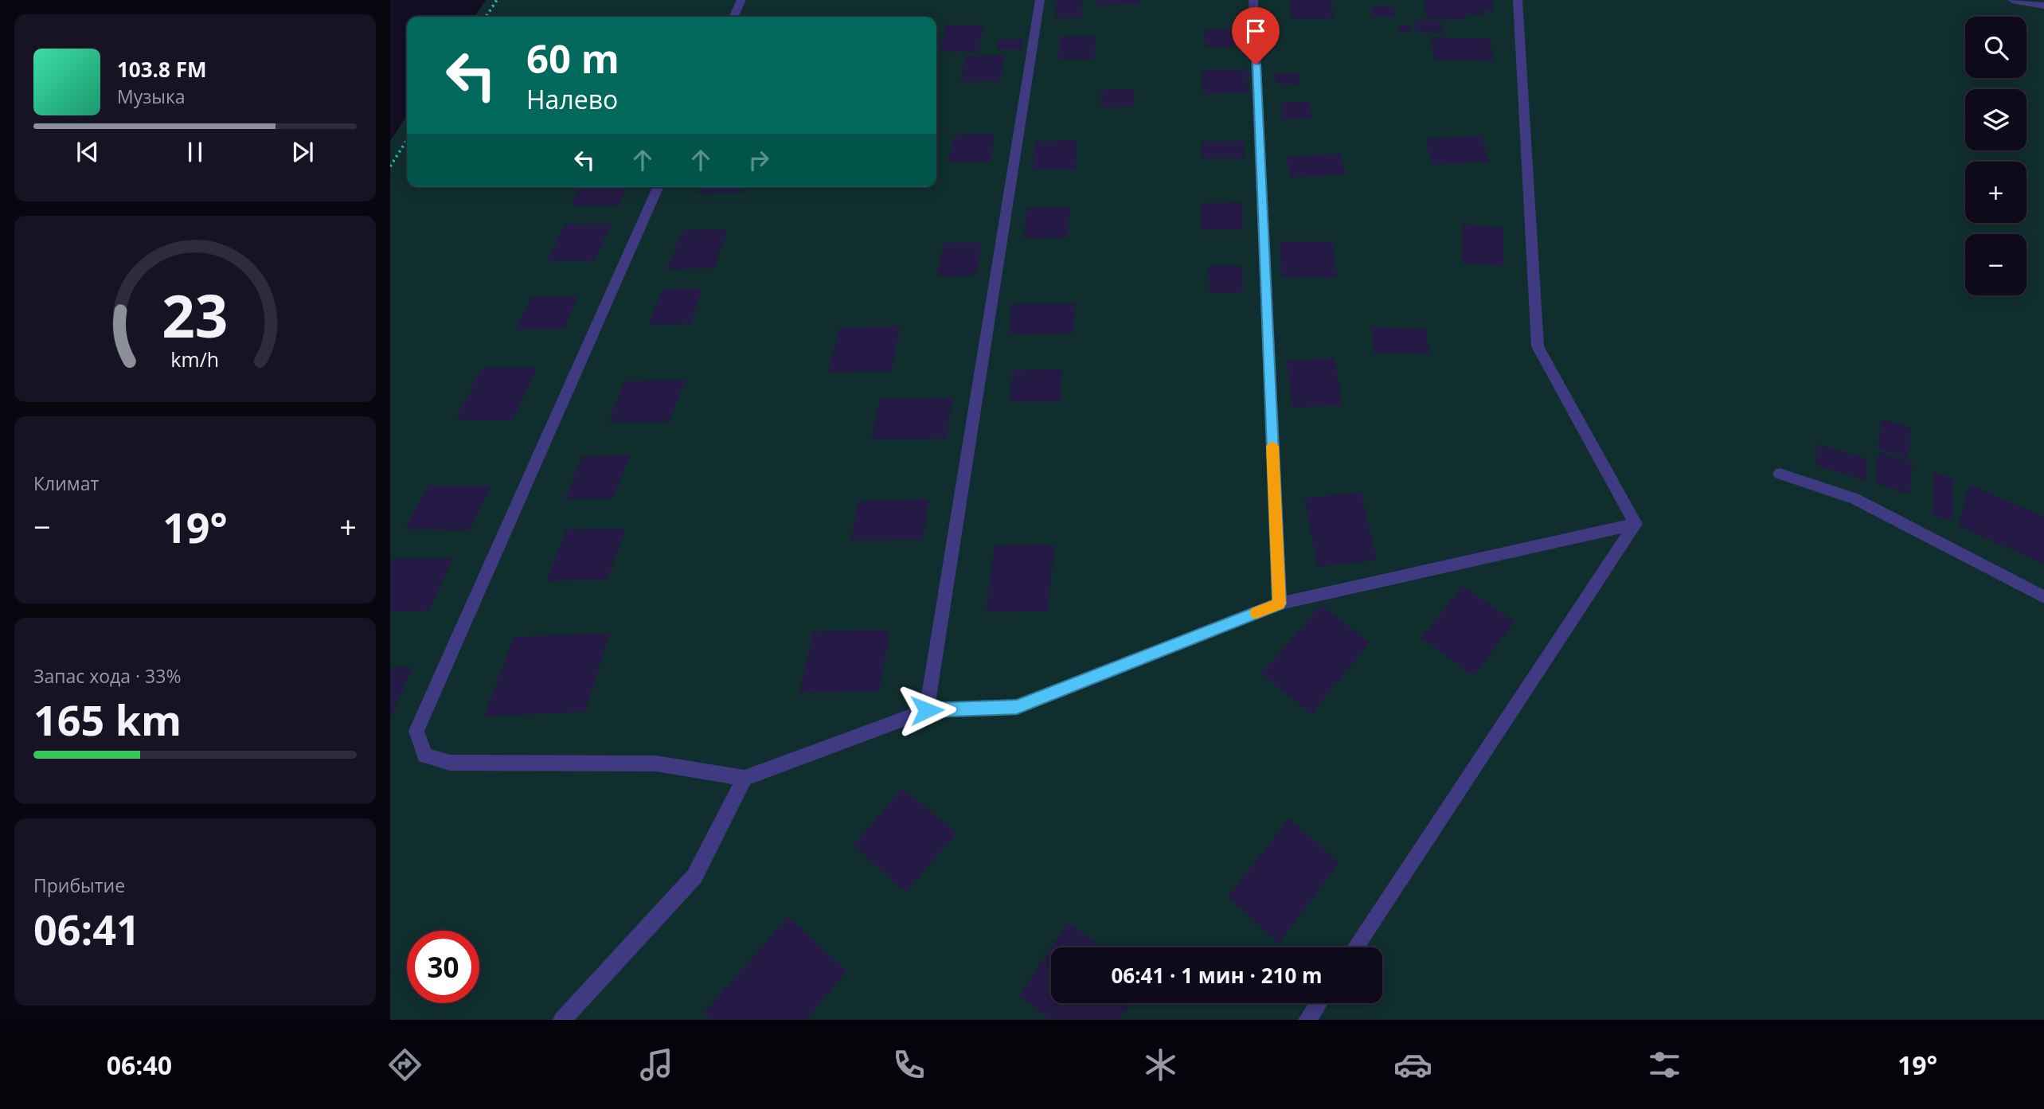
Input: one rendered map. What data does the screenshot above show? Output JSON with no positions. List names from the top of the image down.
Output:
{
  "page": {
    "map_buttons": ["+", "−"],
    "turn": ["60 m", "Налево"],
    "song": ["103.8 FM", "Музыка"],
    "tile": [
      "Климат",
      ["Запас хода · 33%", "165 km"],
      ["Прибытие", "06:41"]
    ],
    "heat": ["−", "19°", "+"],
    "limit": "30",
    "trip": "06:41 · 1 мин · 210 m",
    "tabs": ["06:40", "19°"],
    "gauge": ["23", "km/h"]
  }
}
